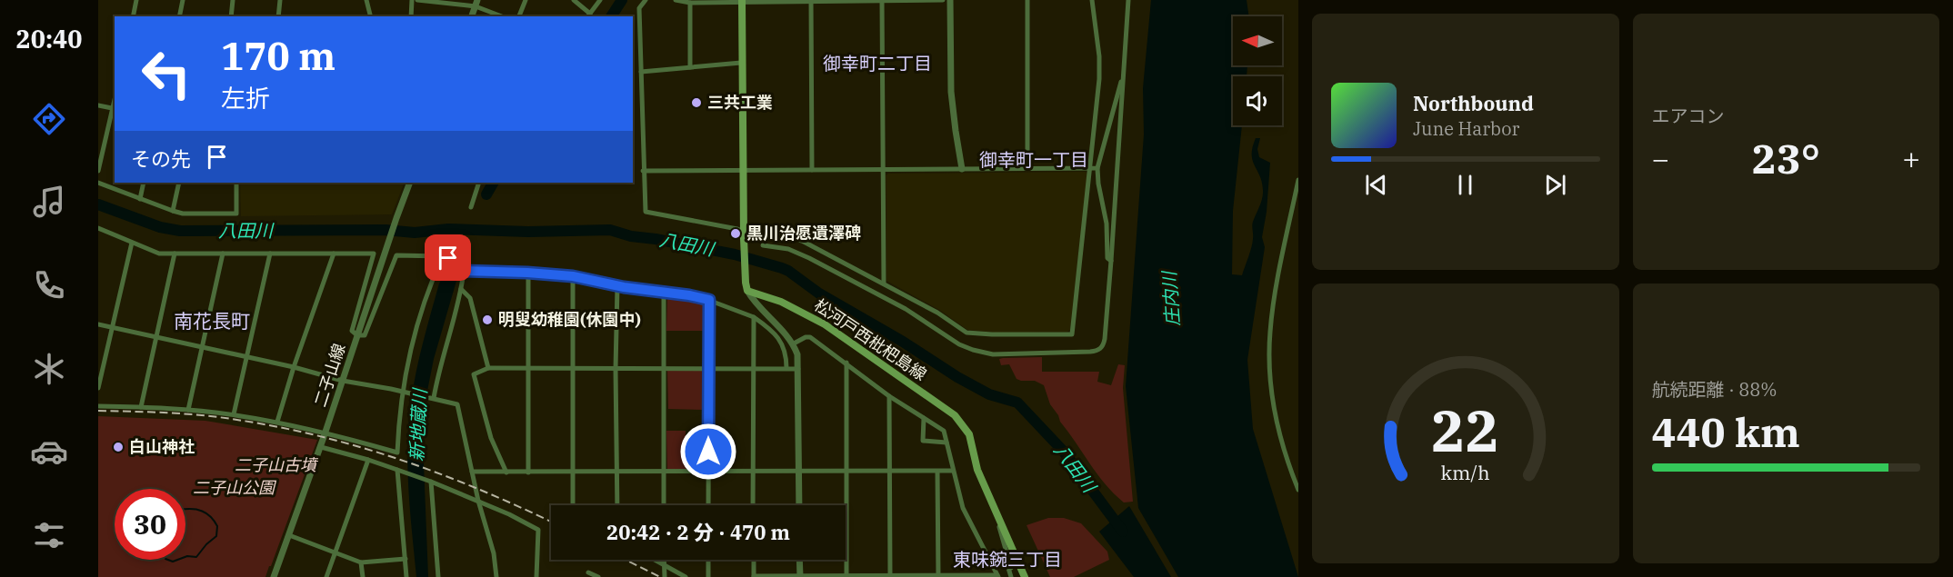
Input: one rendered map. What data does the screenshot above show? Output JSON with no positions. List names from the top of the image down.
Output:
{
  "streets": {
    "main road": ["松河戸西枇杷島線"],
    "street": ["二子山線"]
  },
  "districts": [
    "御幸町二丁目",
    "御幸町一丁目",
    "南花長町",
    "東味鋺三丁目"
  ],
  "water": ["八田川", "庄内川", "新地蔵川"],
  "parks": ["二子山古墳", "二子山公園"],
  "places": [
    "三共工業",
    "黒川治愿遺澤碑",
    "明叟幼稚園(休園中)",
    "白山神社"
  ],
  "north": "left",
  "page": {
    "tabs": "20:40",
    "tile": [
      "エアコン",
      ["航続距離 · 88%", "440 km"]
    ],
    "turn": ["170 m", "左折"],
    "song": ["Northbound", "June Harbor"],
    "then": "その先",
    "heat": ["−", "23°", "+"],
    "limit": "30",
    "trip": "20:42 · 2 分 · 470 m",
    "gauge": ["22", "km/h"]
  }
}
